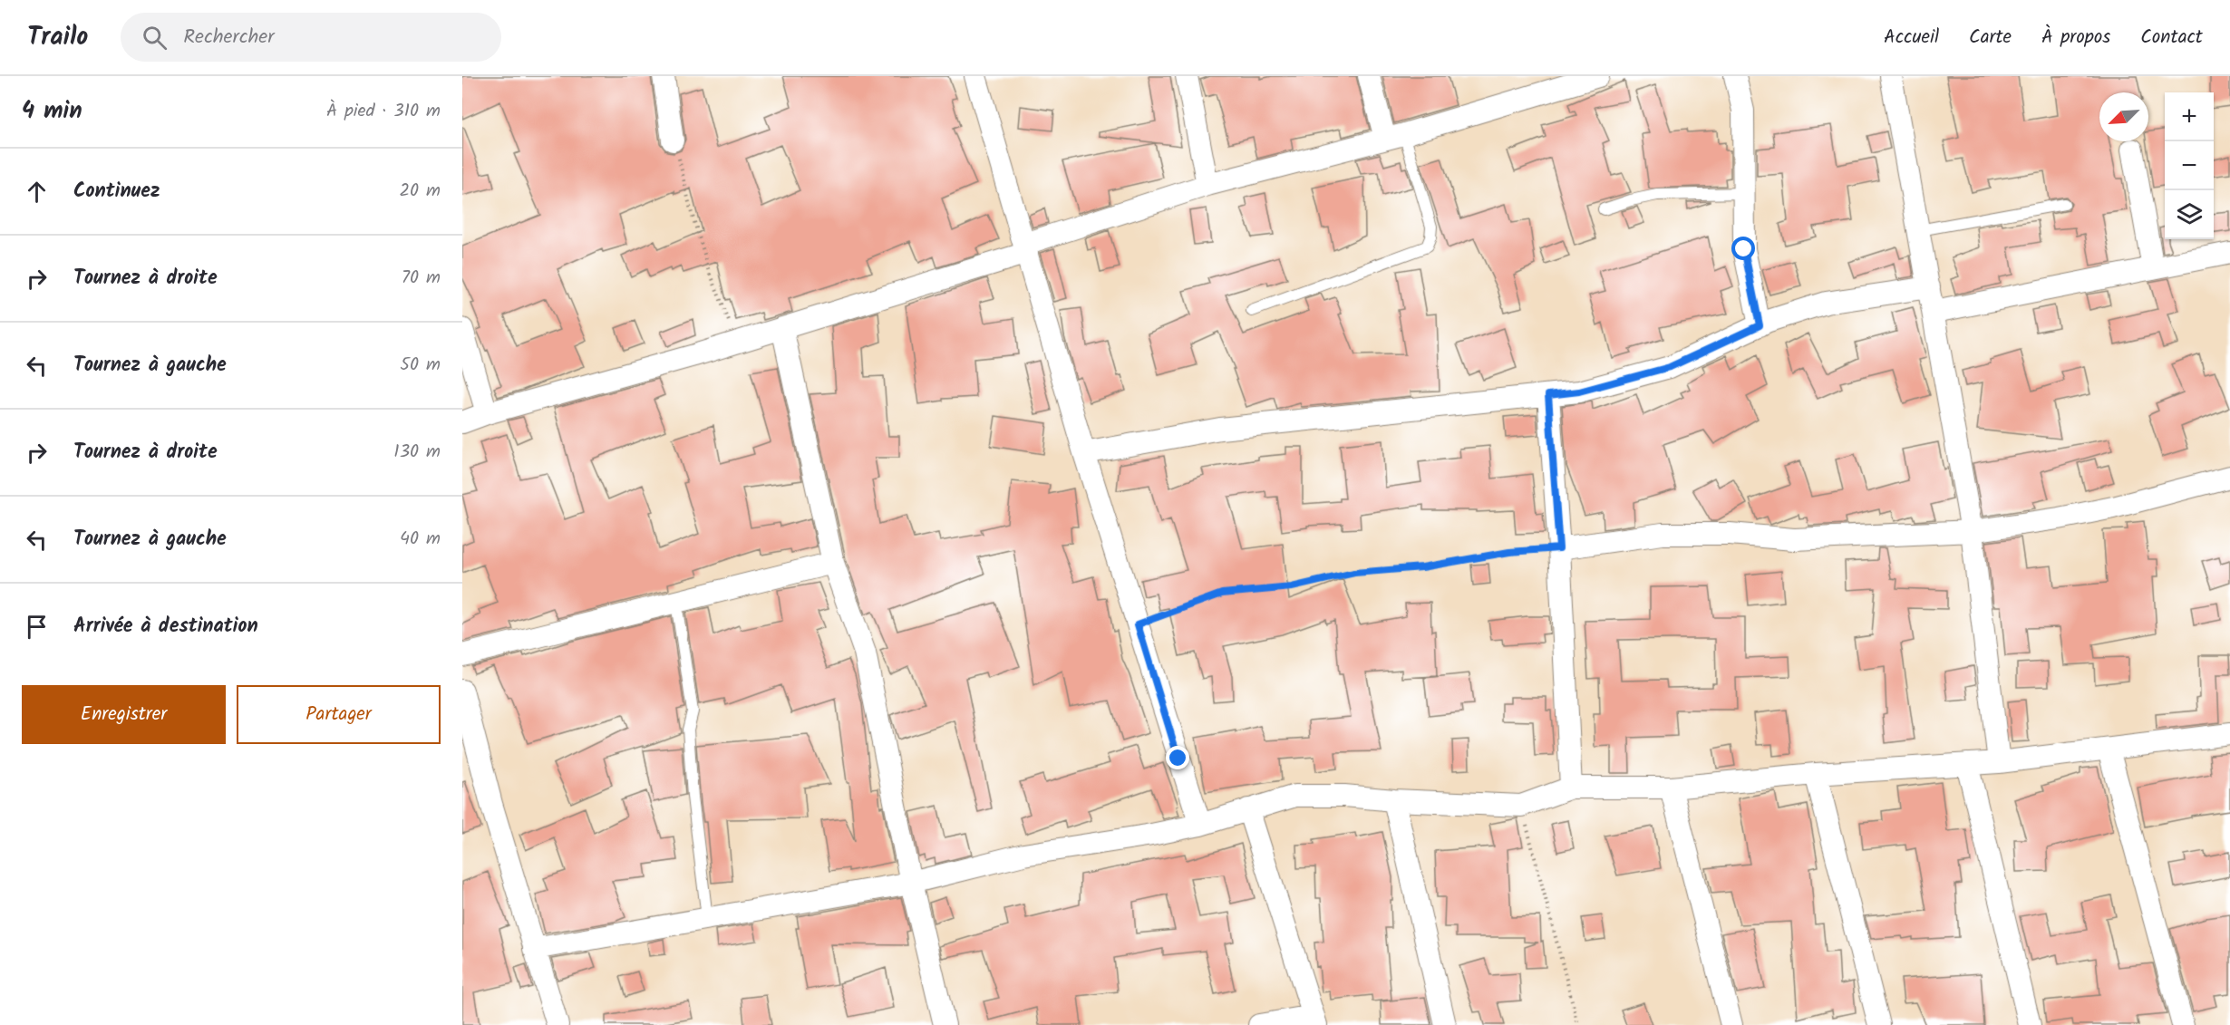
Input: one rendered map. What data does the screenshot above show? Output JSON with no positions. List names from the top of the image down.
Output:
{
  "north": "bottom left",
  "page": {
    "header": "Trailo",
    "search": "Rechercher",
    "nav": [
      "Accueil",
      "Carte",
      "À propos",
      "Contact"
    ],
    "heading": ["4 min", "À pied · 310 m"],
    "map_buttons": ["+", "−"],
    "list": [
      ["Continuez", "20 m"],
      ["Tournez à droite", "70 m"],
      ["Tournez à gauche", "50 m"],
      ["Tournez à droite", "130 m"],
      ["Tournez à gauche", "40 m"],
      "Arrivée à destination"
    ],
    "buttons": ["Enregistrer", "Partager"]
  }
}
